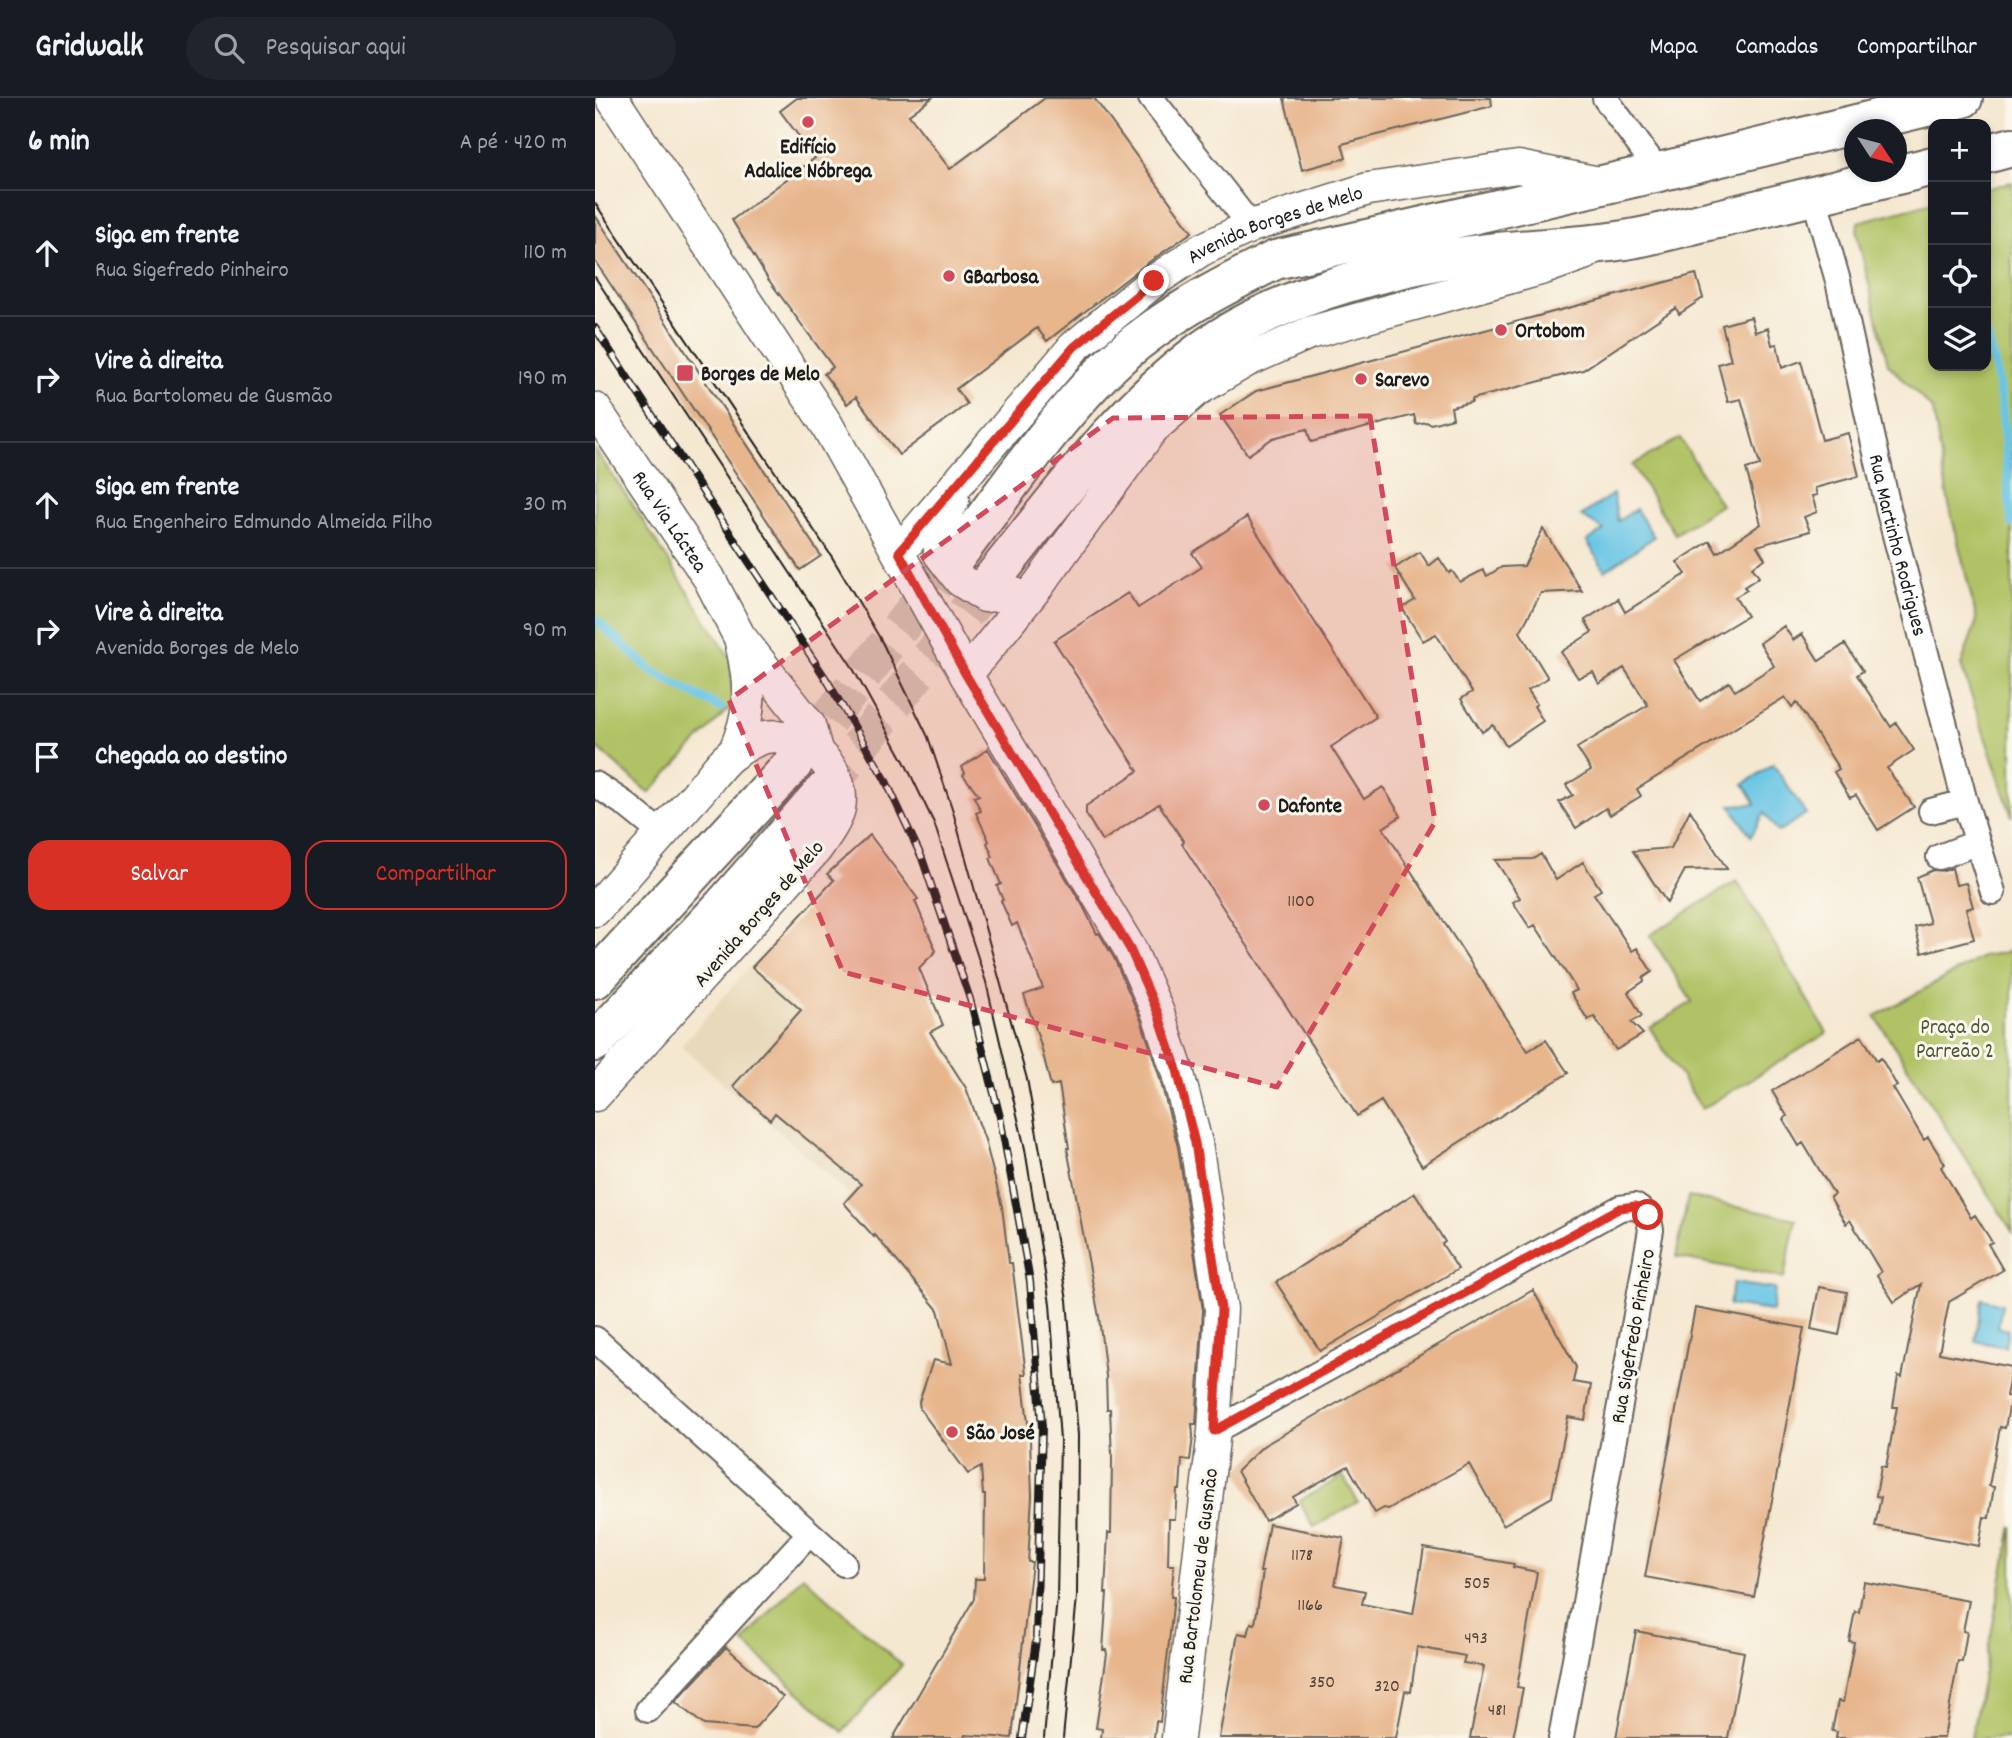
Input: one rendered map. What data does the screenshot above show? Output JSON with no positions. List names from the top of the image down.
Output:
{
  "streets": {
    "main road": ["Avenida Borges de Melo"],
    "street": [
      "Rua Via Láctea",
      "Rua Martinho Rodrigues",
      "Rua Sigefredo Pinheiro",
      "Rua Bartolomeu de Gusmão"
    ]
  },
  "crossings": [
    ["Avenida Borges de Melo", "Rua Via Láctea"],
    ["Avenida Borges de Melo", "Rua Bartolomeu de Gusmão"],
    ["Rua Sigefredo Pinheiro", "Rua Bartolomeu de Gusmão"]
  ],
  "parks": ["Praça do Parreão 2"],
  "places": {
    "other": [
      "Edifício Adalice Nóbrega",
      "GBarbosa",
      "Ortobom",
      "Sarevo",
      "Dafonte",
      "São José"
    ],
    "transit": ["Borges de Melo"]
  },
  "house_numbers": [
    "1100",
    "1178",
    "505",
    "1166",
    "493",
    "350",
    "320",
    "481"
  ],
  "north": "bottom right",
  "page": {
    "header": "Gridwalk",
    "search": "Pesquisar aqui",
    "nav": ["Mapa", "Camadas", "Compartilhar"],
    "heading": ["6 min", "A pé · 420 m"],
    "map_buttons": ["+", "−"],
    "list": [
      ["Siga em frente", "Rua Sigefredo Pinheiro", "110 m"],
      ["Vire à direita", "Rua Bartolomeu de Gusmão", "190 m"],
      ["Siga em frente", "Rua Engenheiro Edmundo Almeida Filho", "30 m"],
      ["Vire à direita", "Avenida Borges de Melo", "90 m"],
      "Chegada ao destino"
    ],
    "buttons": ["Salvar", "Compartilhar"]
  }
}
